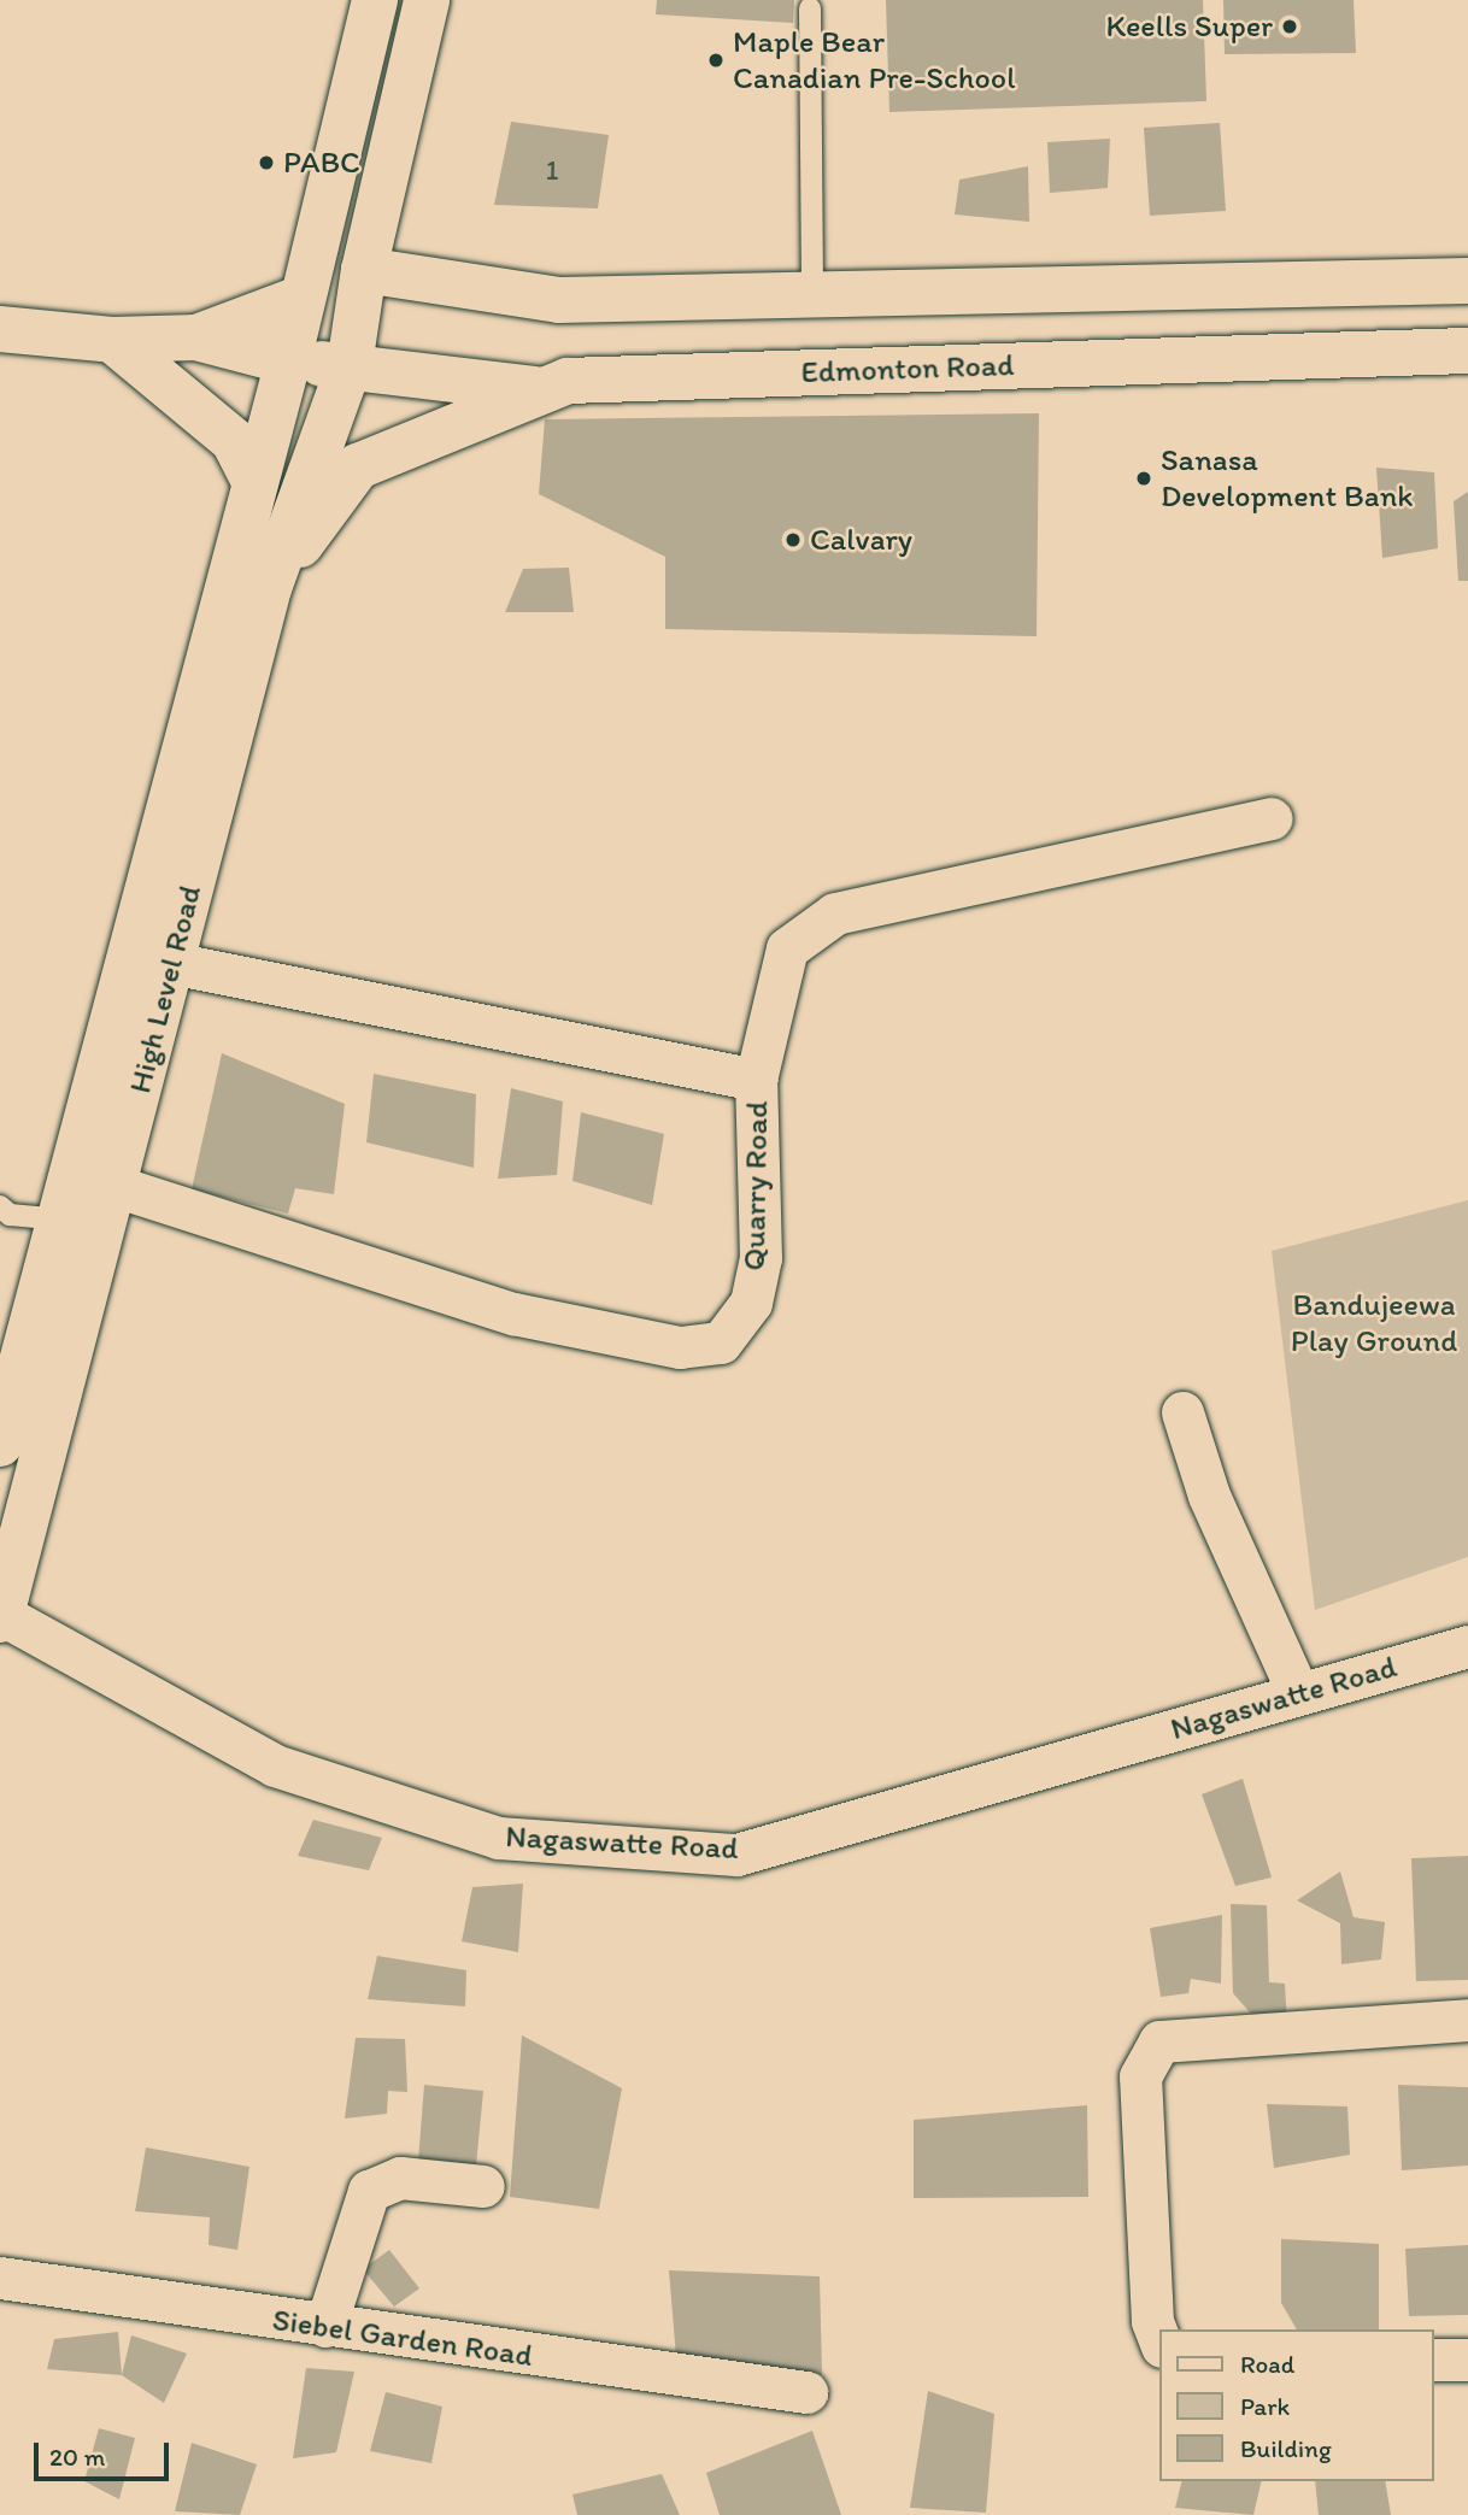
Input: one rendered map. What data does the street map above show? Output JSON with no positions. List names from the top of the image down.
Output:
{
  "streets": {
    "main road": ["Edmonton Road", "High Level Road"],
    "street": ["Quarry Road", "Nagaswatte Road", "Siebel Garden Road"]
  },
  "crossings": [
    ["Edmonton Road", "High Level Road"],
    ["High Level Road", "Quarry Road"],
    ["High Level Road", "Nagaswatte Road"]
  ],
  "parks": ["Bandujeewa Play Ground"],
  "places": [
    "Keells Super",
    "Maple Bear Canadian Pre-School",
    "PABC",
    "Sanasa Development Bank",
    "Calvary"
  ],
  "house_numbers": ["1"],
  "legend": ["Road", "Park", "Building"],
  "scale_bar": "20 m"
}
